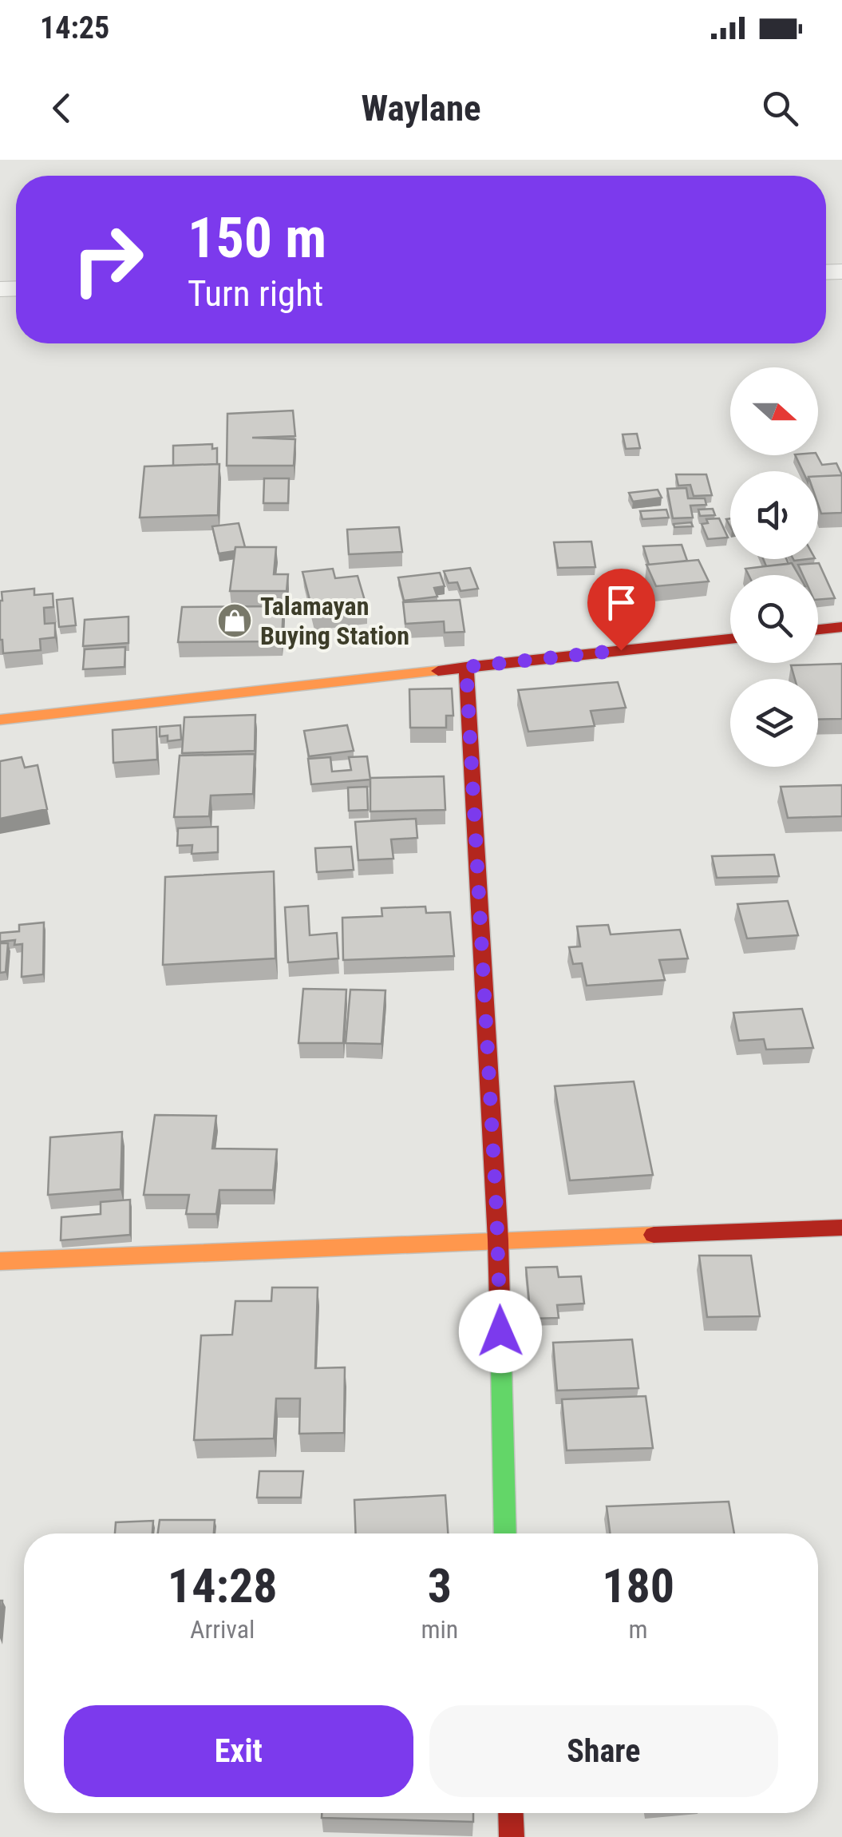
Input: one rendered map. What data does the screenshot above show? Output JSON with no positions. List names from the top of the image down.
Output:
{
  "places": {
    "shop": ["Talamayan Buying Station"]
  },
  "north": "right",
  "page": {
    "status": "14:25",
    "header": "Waylane",
    "turn": ["150 m", "Turn right"],
    "eta": [
      "14:28",
      "Arrival",
      "3",
      "min",
      "180",
      "m"
    ],
    "buttons": ["Exit", "Share"]
  }
}
